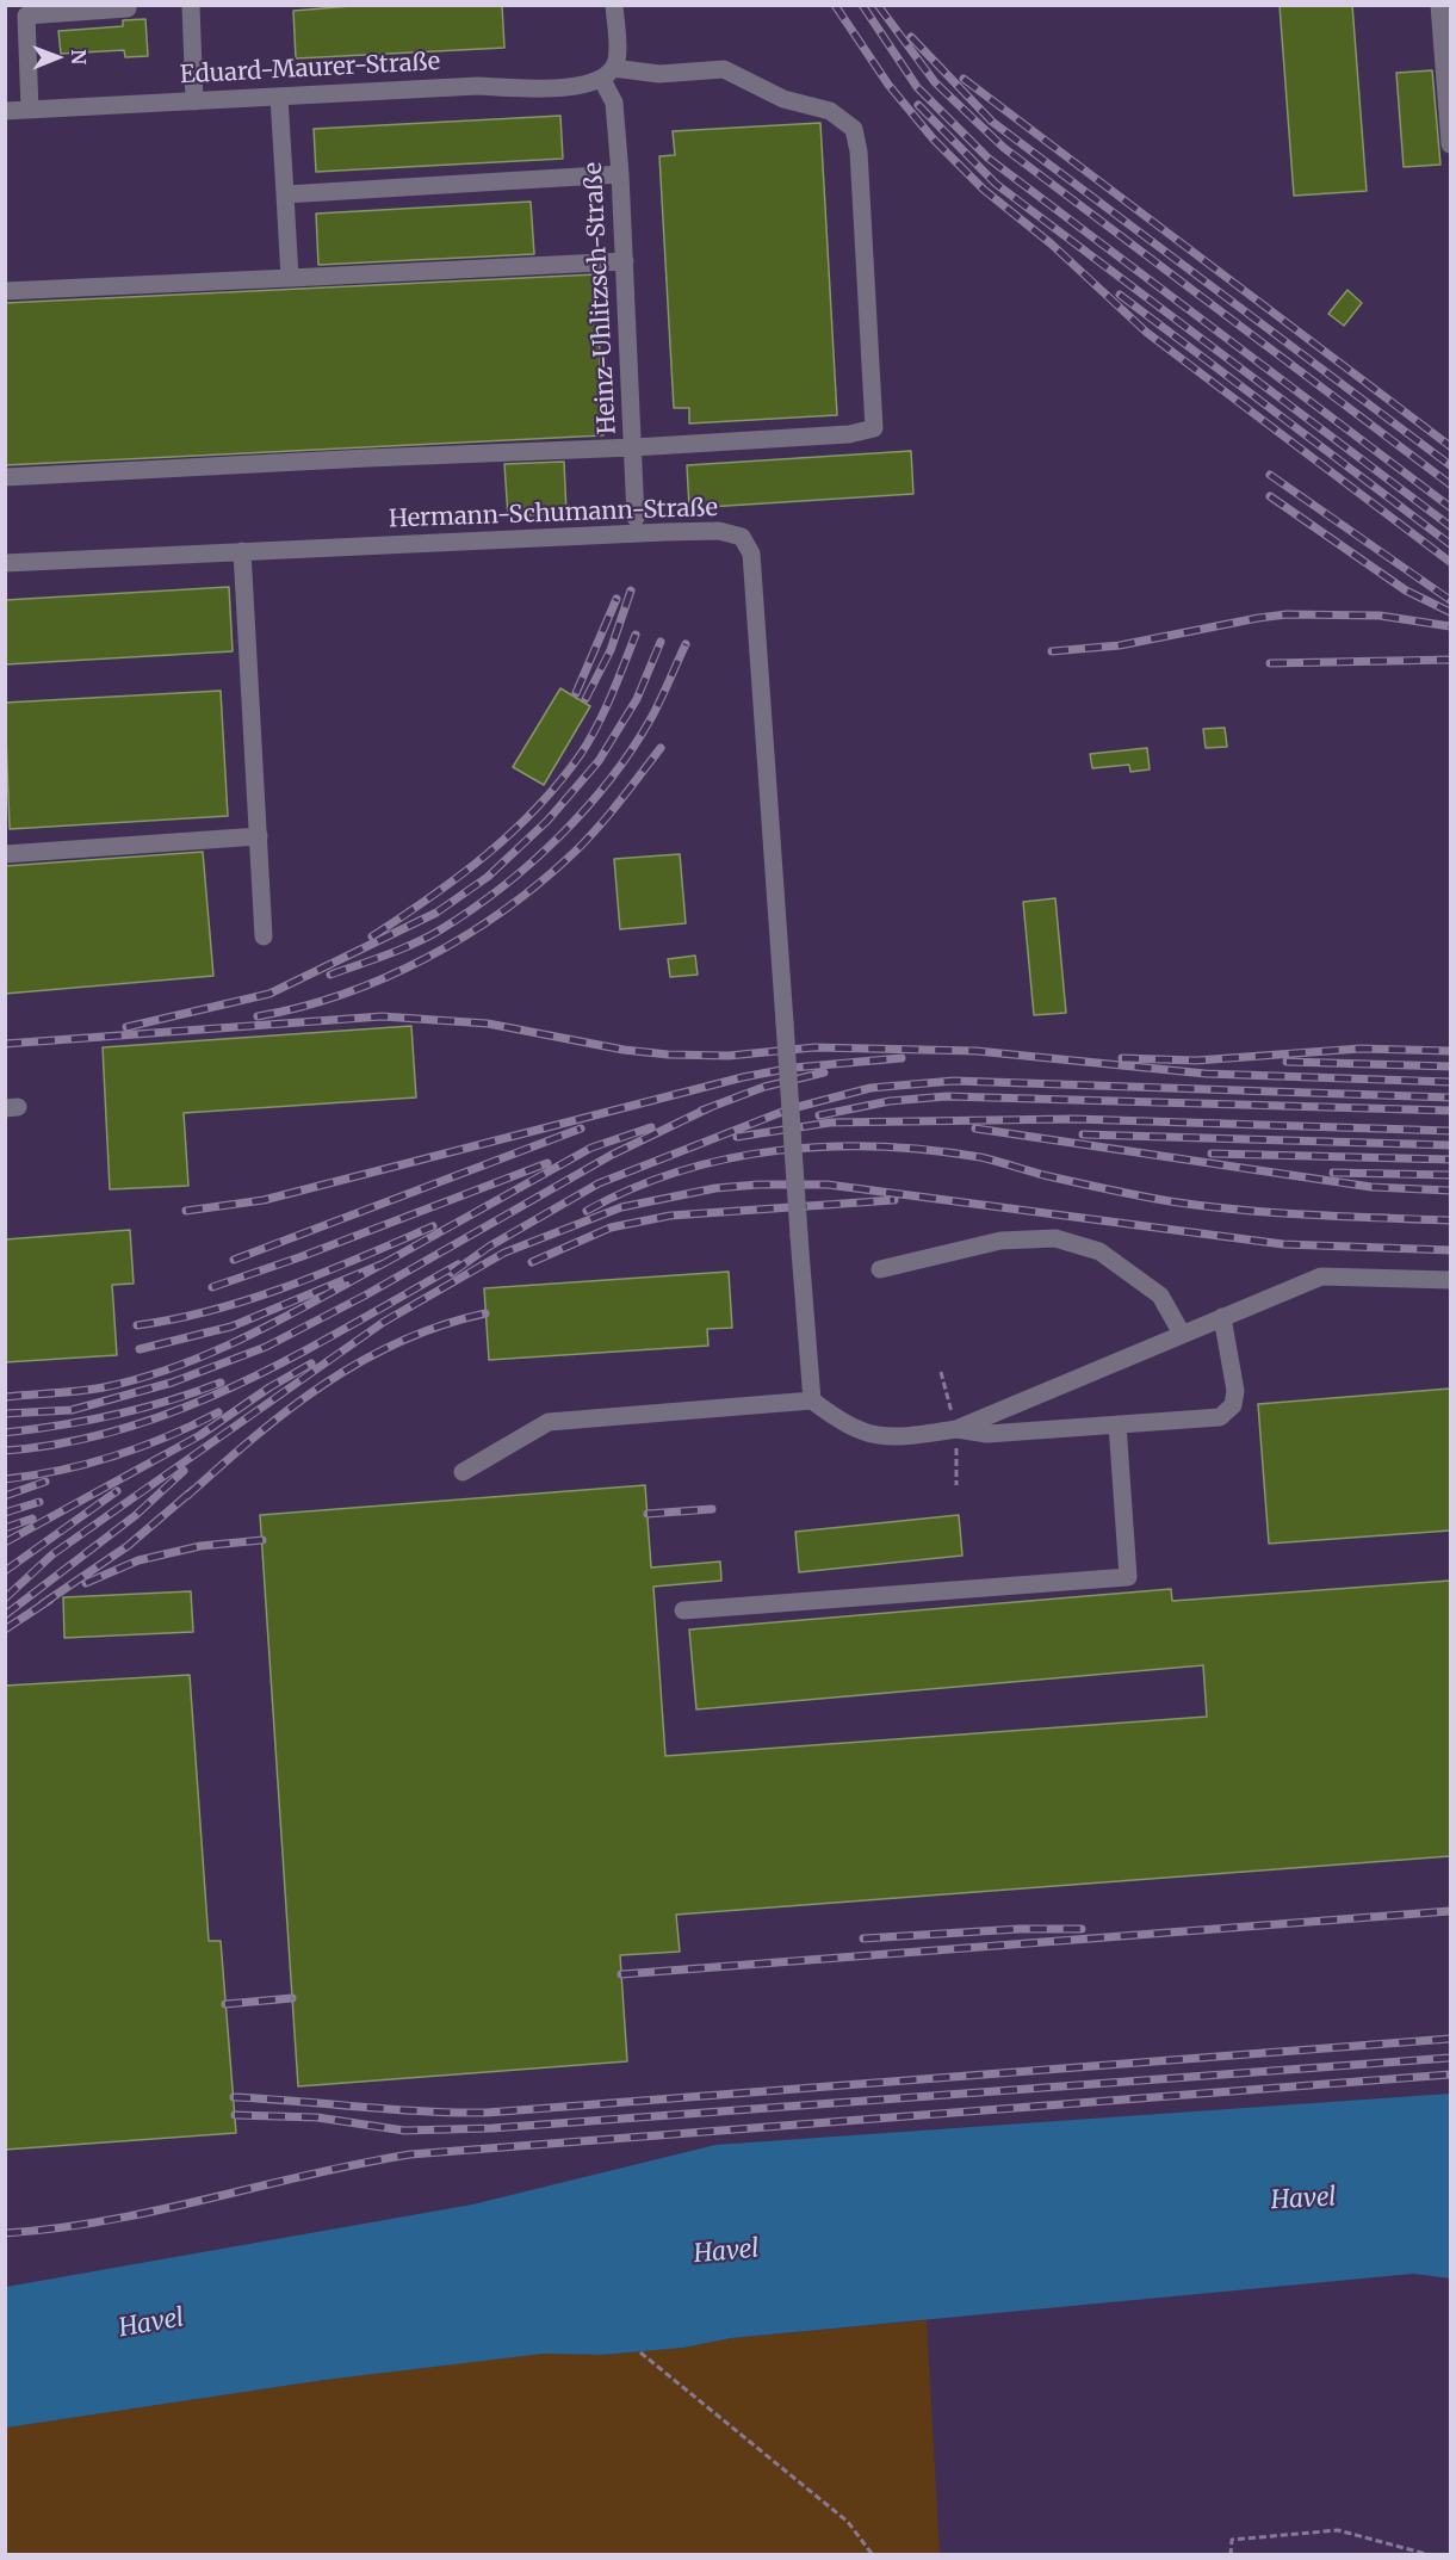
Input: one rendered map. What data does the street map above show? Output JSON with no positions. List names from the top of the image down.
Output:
{
  "streets": {
    "street": ["Eduard-Maurer-Straße", "Heinz-Uhlitzsch-Straße", "Hermann-Schumann-Straße"]
  },
  "crossings": [
    ["Eduard-Maurer-Straße", "Heinz-Uhlitzsch-Straße"]
  ],
  "water": ["Havel"],
  "north": "right"
}
